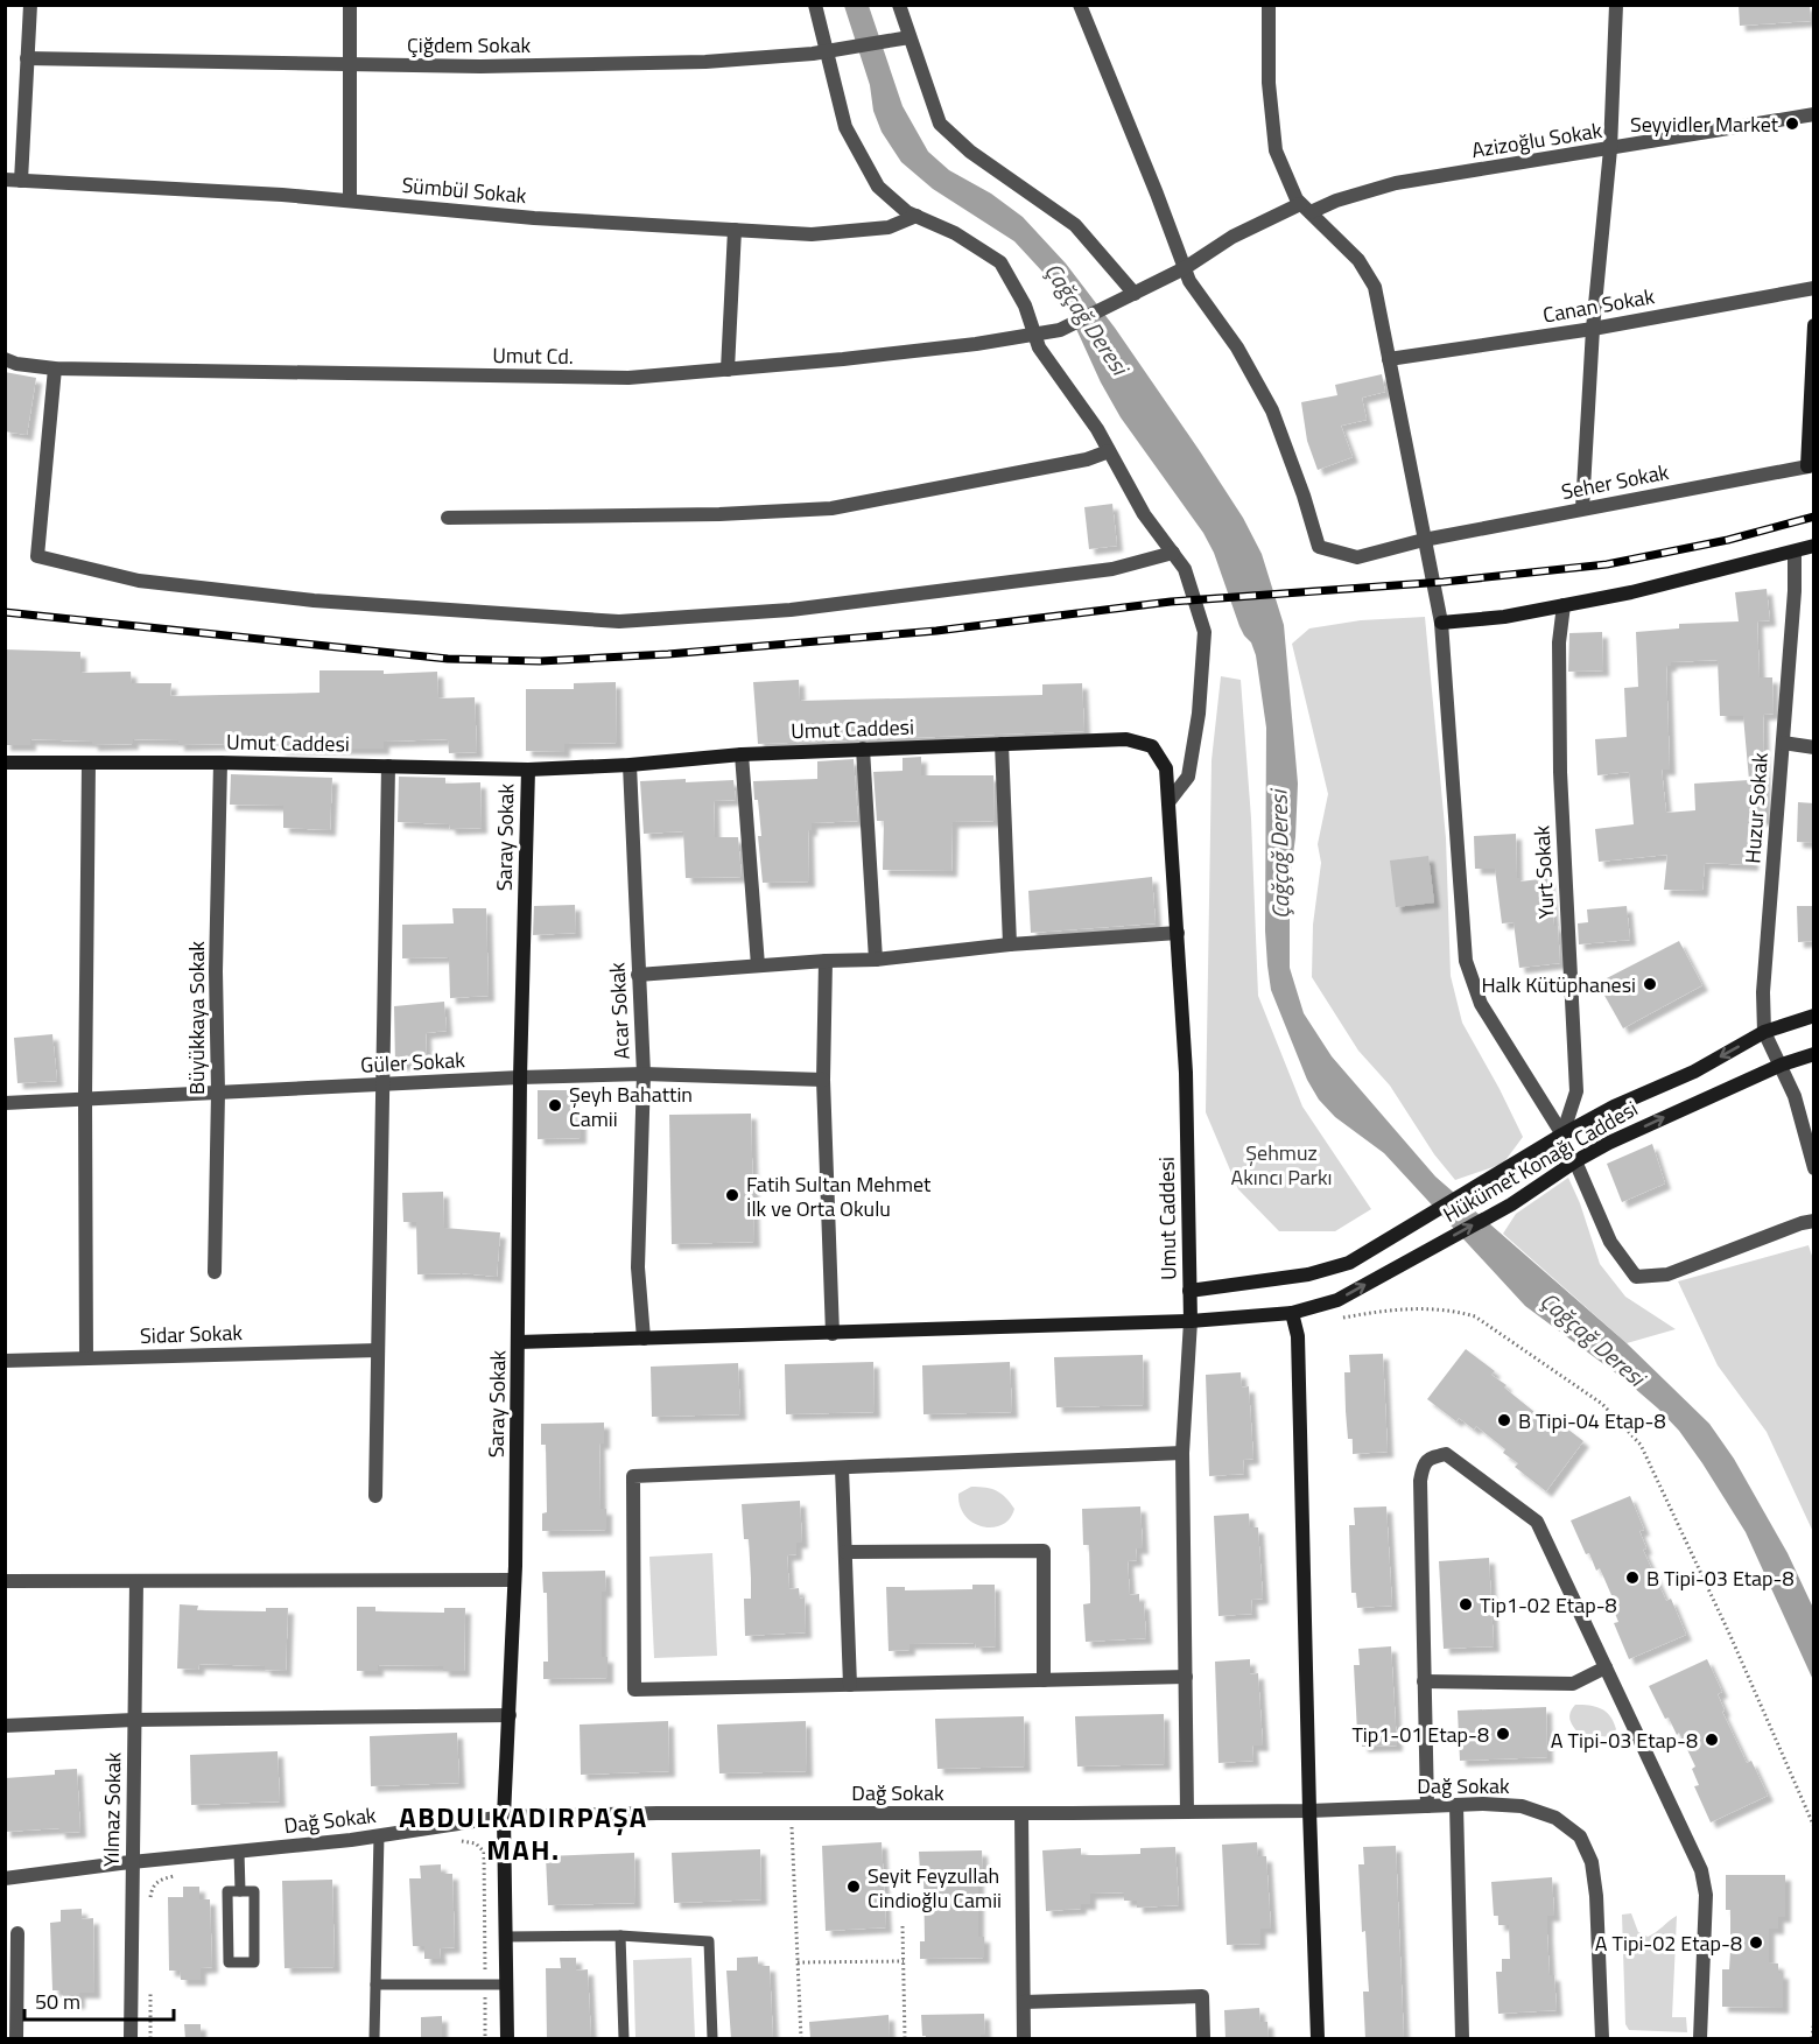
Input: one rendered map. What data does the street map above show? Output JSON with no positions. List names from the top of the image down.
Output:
{
  "streets": {
    "street": [
      "Çiğdem Sokak",
      "Azizoğlu Sokak",
      "Sümbül Sokak",
      "Canan Sokak",
      "Umut Cd.",
      "Seher Sokak",
      "Umut Caddesi",
      "Huzur Sokak",
      "Saray Sokak",
      "Yurt Sokak",
      "Acar Sokak",
      "Büyükkaya Sokak",
      "Güler Sokak",
      "Hükümet Konağı Caddesi",
      "Sidar Sokak",
      "Dağ Sokak",
      "Yılmaz Sokak"
    ]
  },
  "crossings": [
    ["Azizoğlu Sokak", "Umut Cd."],
    ["Azizoğlu Sokak", "Seher Sokak"],
    ["Umut Cd.", "Seher Sokak"],
    ["Umut Caddesi", "Saray Sokak"],
    ["Umut Caddesi", "Acar Sokak"],
    ["Umut Caddesi", "Büyükkaya Sokak"],
    ["Umut Caddesi", "Hükümet Konağı Caddesi"],
    ["Huzur Sokak", "Hükümet Konağı Caddesi"],
    ["Saray Sokak", "Güler Sokak"],
    ["Saray Sokak", "Hükümet Konağı Caddesi"],
    ["Saray Sokak", "Dağ Sokak"],
    ["Yurt Sokak", "Hükümet Konağı Caddesi"],
    ["Acar Sokak", "Güler Sokak"],
    ["Acar Sokak", "Hükümet Konağı Caddesi"],
    ["Büyükkaya Sokak", "Güler Sokak"],
    ["Dağ Sokak", "Yılmaz Sokak"]
  ],
  "districts": ["ABDULKADIRPAŞA MAH."],
  "water": ["Çağçağ Deresi"],
  "parks": ["Şehmuz Akıncı Parkı"],
  "places": [
    "Seyyidler Market",
    "Halk Kütüphanesi",
    "Şeyh Bahattin Camii",
    "Fatih Sultan Mehmet İlk ve Orta Okulu",
    "B Tipi-04 Etap-8",
    "B Tipi-03 Etap-8",
    "Tip1-02 Etap-8",
    "Tip1-01 Etap-8",
    "A Tipi-03 Etap-8",
    "Seyit Feyzullah Cindioğlu Camii",
    "A Tipi-02 Etap-8"
  ],
  "scale_bar": "50 m"
}
